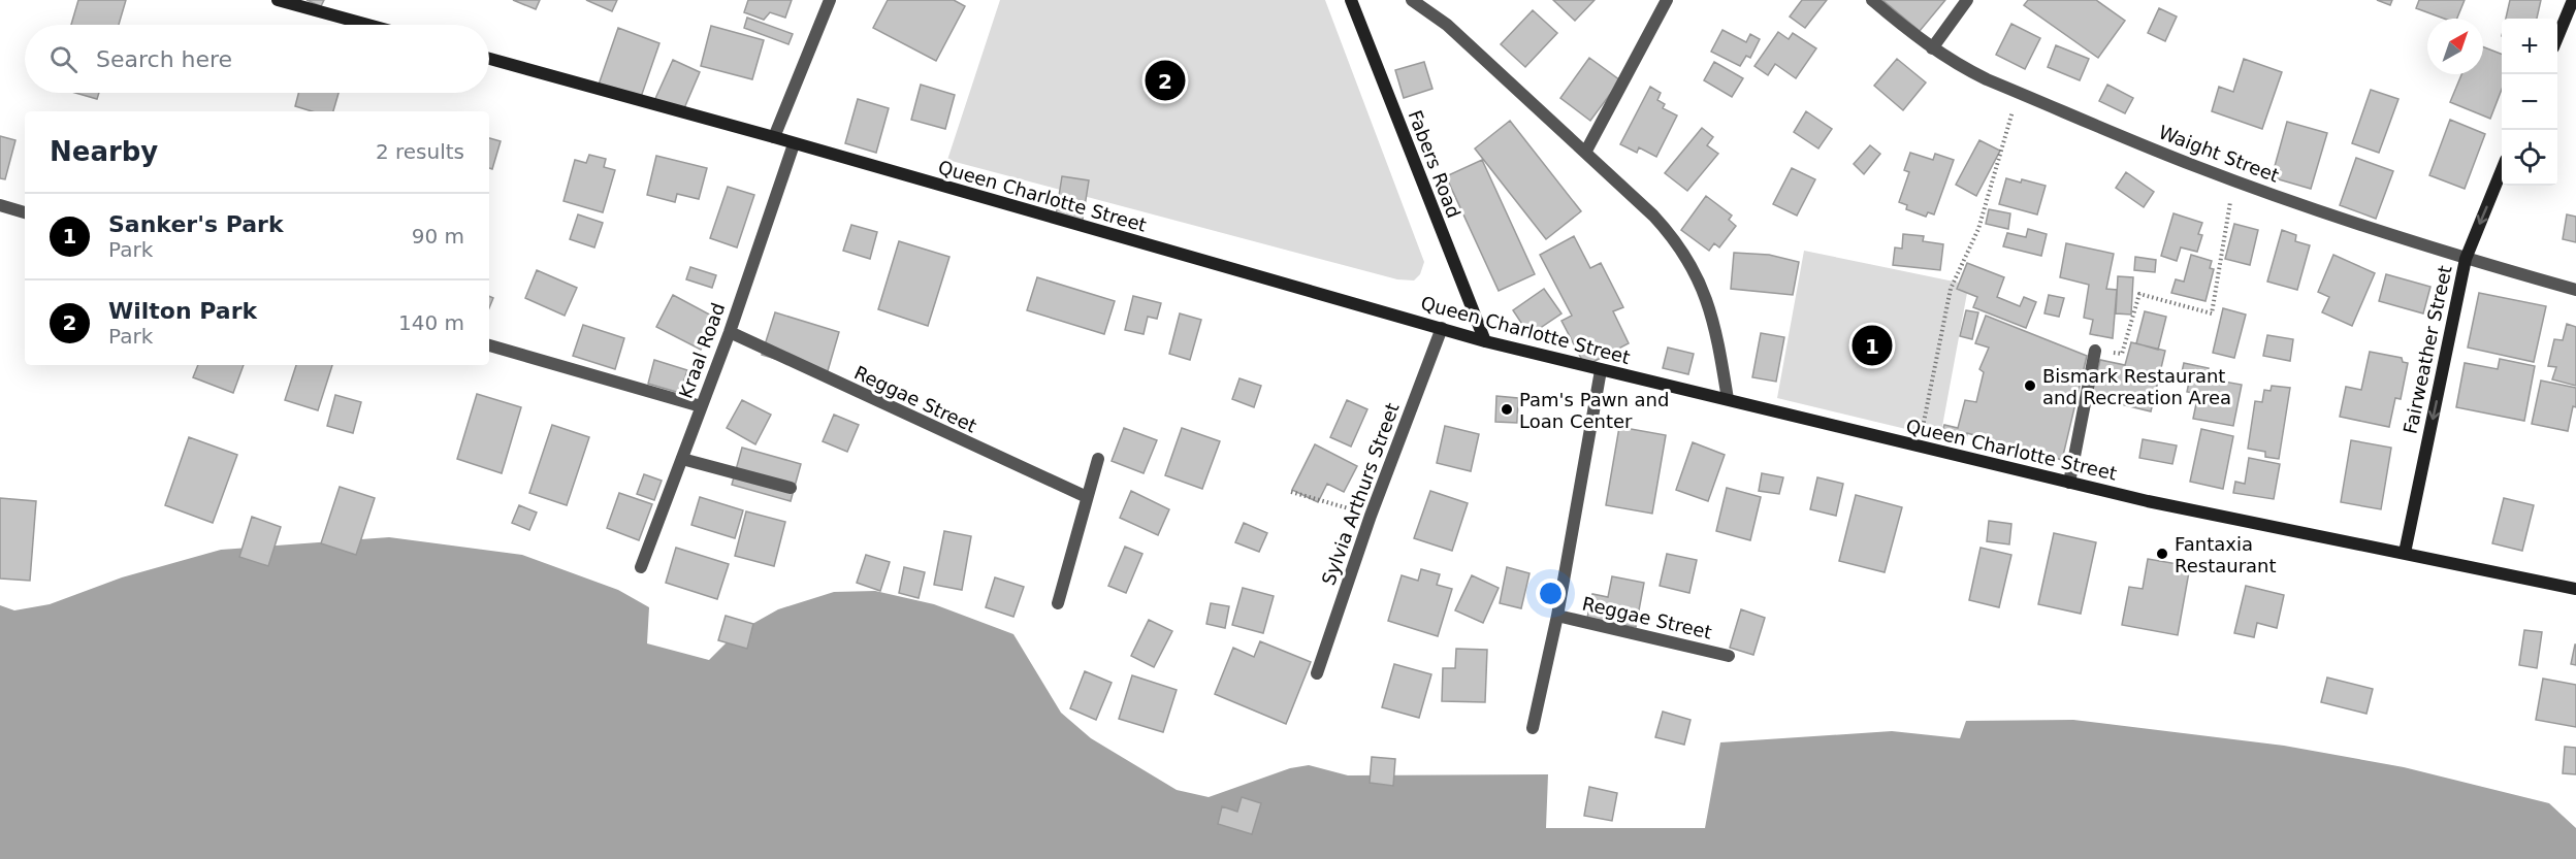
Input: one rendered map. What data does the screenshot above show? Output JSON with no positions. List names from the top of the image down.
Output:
{
  "streets": {
    "main road": ["Fabers Road", "Queen Charlotte Street", "Fairweather Street"],
    "street": [
      "Waight Street",
      "Kraal Road",
      "Reggae Street",
      "Sylvia Arthurs Street"
    ]
  },
  "crossings": [
    ["Waight Street", "Fairweather Street"],
    ["Fabers Road", "Queen Charlotte Street"],
    ["Queen Charlotte Street", "Fairweather Street"],
    ["Queen Charlotte Street", "Kraal Road"],
    ["Queen Charlotte Street", "Sylvia Arthurs Street"],
    ["Kraal Road", "Reggae Street"]
  ],
  "one_way": ["Fairweather Street"],
  "places": ["Bismark Restaurant and Recreation Area", "Pam's Pawn and Loan Center", "Fantaxia Restaurant"],
  "north": "top right",
  "page": {
    "map_buttons": ["+", "−"],
    "search": "Search here",
    "pins": ["2", "1"],
    "heading": ["Nearby", "2 results"],
    "list": [
      {
        "mark": "1",
        "name": "Sanker's Park",
        "note": "Park",
        "value": "90 m"
      },
      {
        "mark": "2",
        "name": "Wilton Park",
        "note": "Park",
        "value": "140 m"
      }
    ]
  }
}
